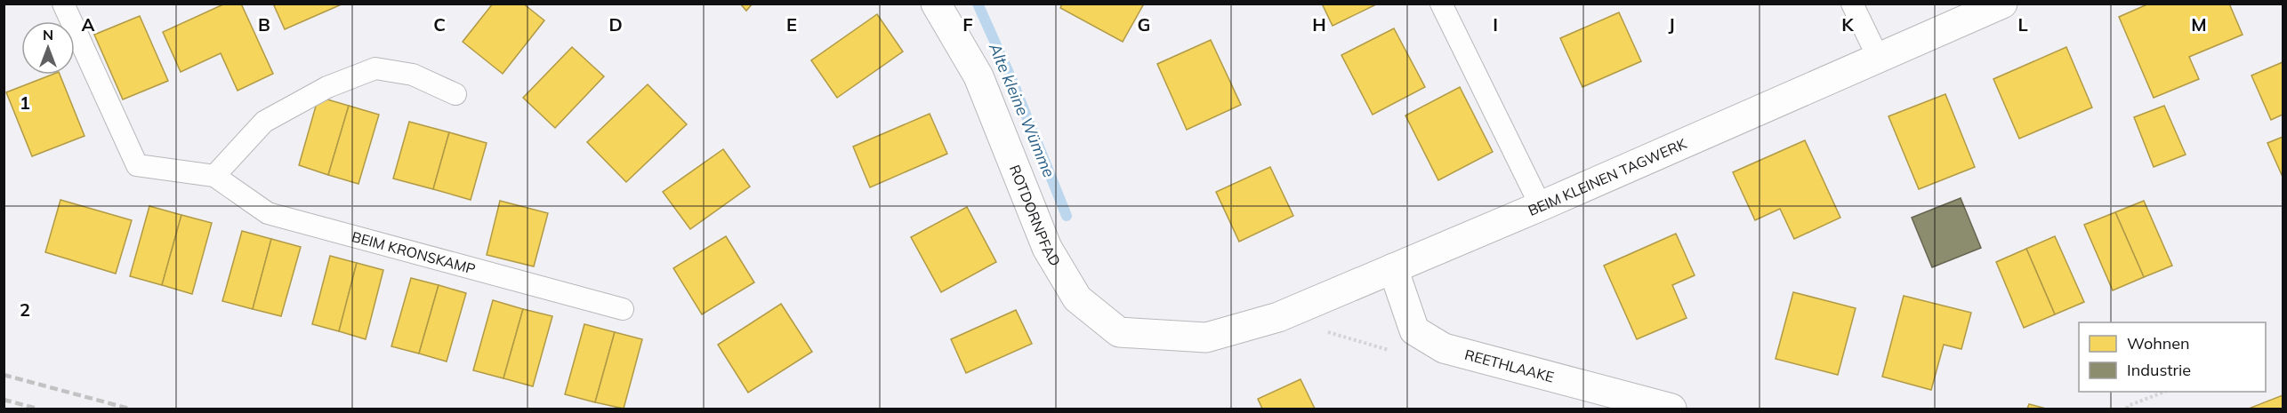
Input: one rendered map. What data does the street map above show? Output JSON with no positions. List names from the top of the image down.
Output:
{
  "streets": {
    "street": ["BEIM KLEINEN TAGWERK", "ROTDORNPFAD", "REETHLAAKE"],
    "lane": ["BEIM KRONSKAMP"]
  },
  "crossings": [
    ["BEIM KLEINEN TAGWERK", "ROTDORNPFAD"],
    ["BEIM KLEINEN TAGWERK", "REETHLAAKE"]
  ],
  "water": ["Alte kleine Wümme"],
  "legend": ["Wohnen", "Industrie"],
  "north": "top",
  "grid": {
    "columns": [
      "A",
      "B",
      "C",
      "D",
      "E",
      "F",
      "G",
      "H",
      "I",
      "J",
      "K",
      "L",
      "M"
    ],
    "rows": ["1", "2"]
  }
}
